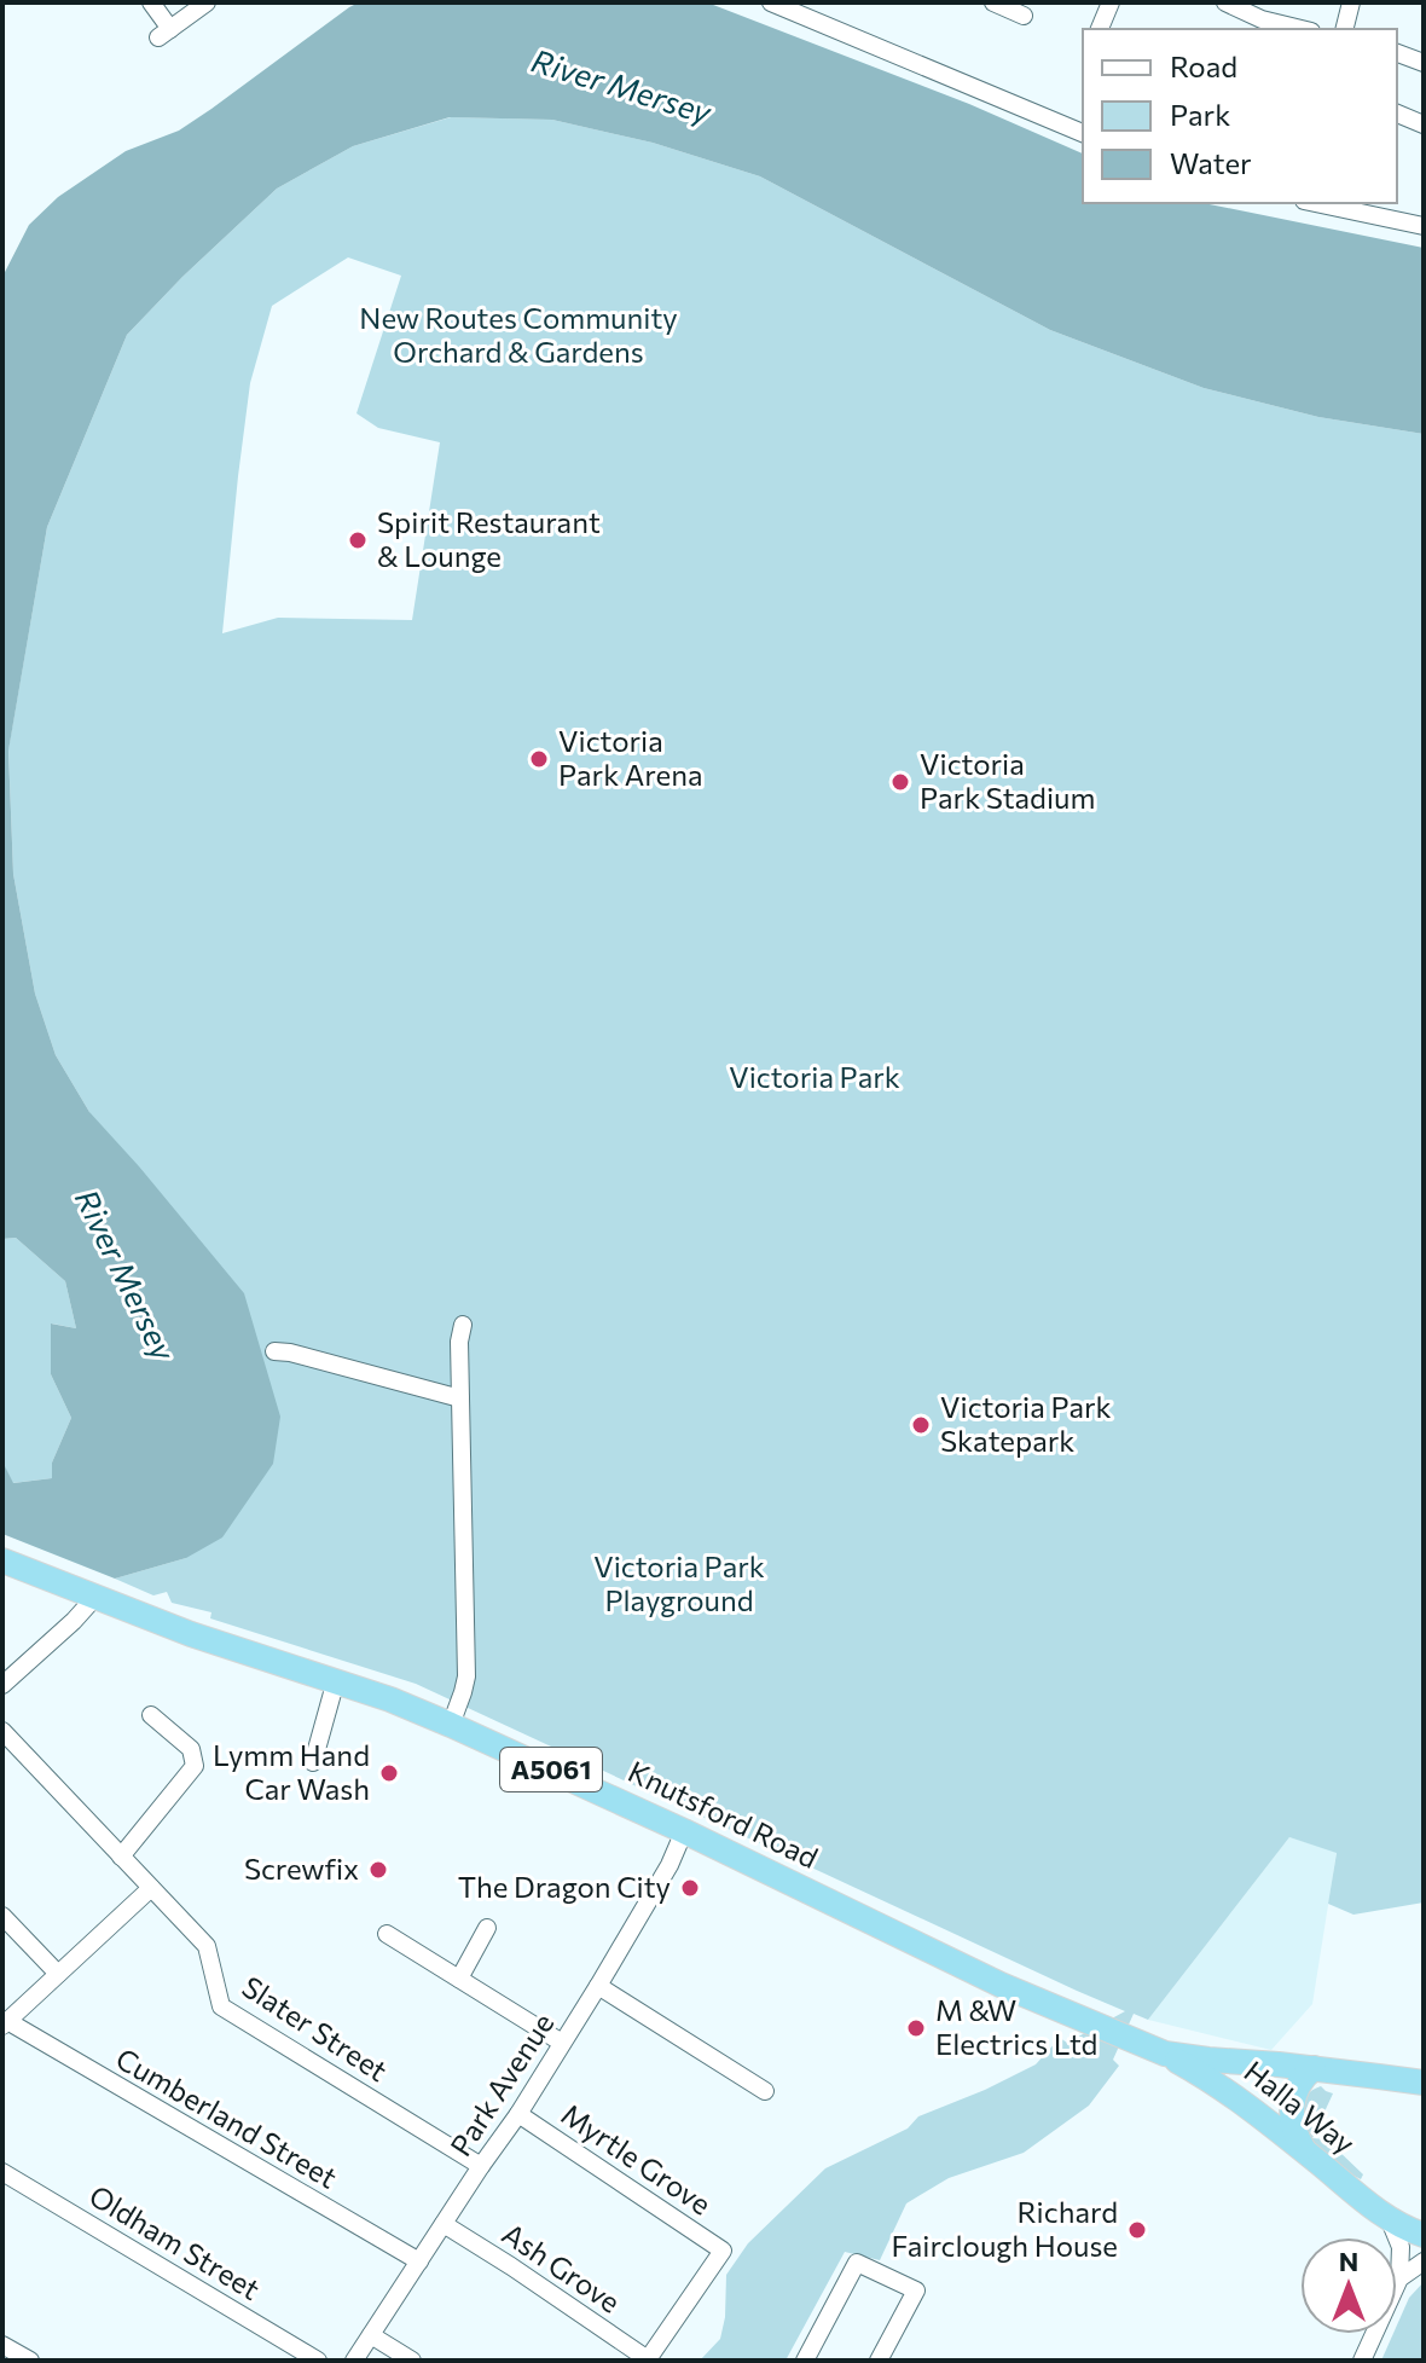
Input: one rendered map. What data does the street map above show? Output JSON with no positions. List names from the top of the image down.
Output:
{
  "streets": {
    "highway": ["A5061", "Knutsford Road", "Halla Way"],
    "street": [
      "Slater Street",
      "Park Avenue",
      "Cumberland Street",
      "Myrtle Grove",
      "Oldham Street",
      "Ash Grove"
    ]
  },
  "crossings": [
    ["Knutsford Road", "Park Avenue"],
    ["Knutsford Road", "Halla Way"],
    ["Slater Street", "Park Avenue"],
    ["Park Avenue", "Cumberland Street"],
    ["Park Avenue", "Myrtle Grove"],
    ["Park Avenue", "Ash Grove"],
    ["Myrtle Grove", "Ash Grove"]
  ],
  "water": ["River Mersey"],
  "parks": ["New Routes Community Orchard & Gardens", "Victoria Park", "Victoria Park Playground"],
  "places": [
    "Spirit Restaurant & Lounge",
    "Victoria Park Arena",
    "Victoria Park Stadium",
    "Victoria Park Skatepark",
    "Lymm Hand Car Wash",
    "Screwfix",
    "The Dragon City",
    "M &W Electrics Ltd",
    "Richard Fairclough House"
  ],
  "legend": ["Road", "Park", "Water"],
  "north": "top"
}
